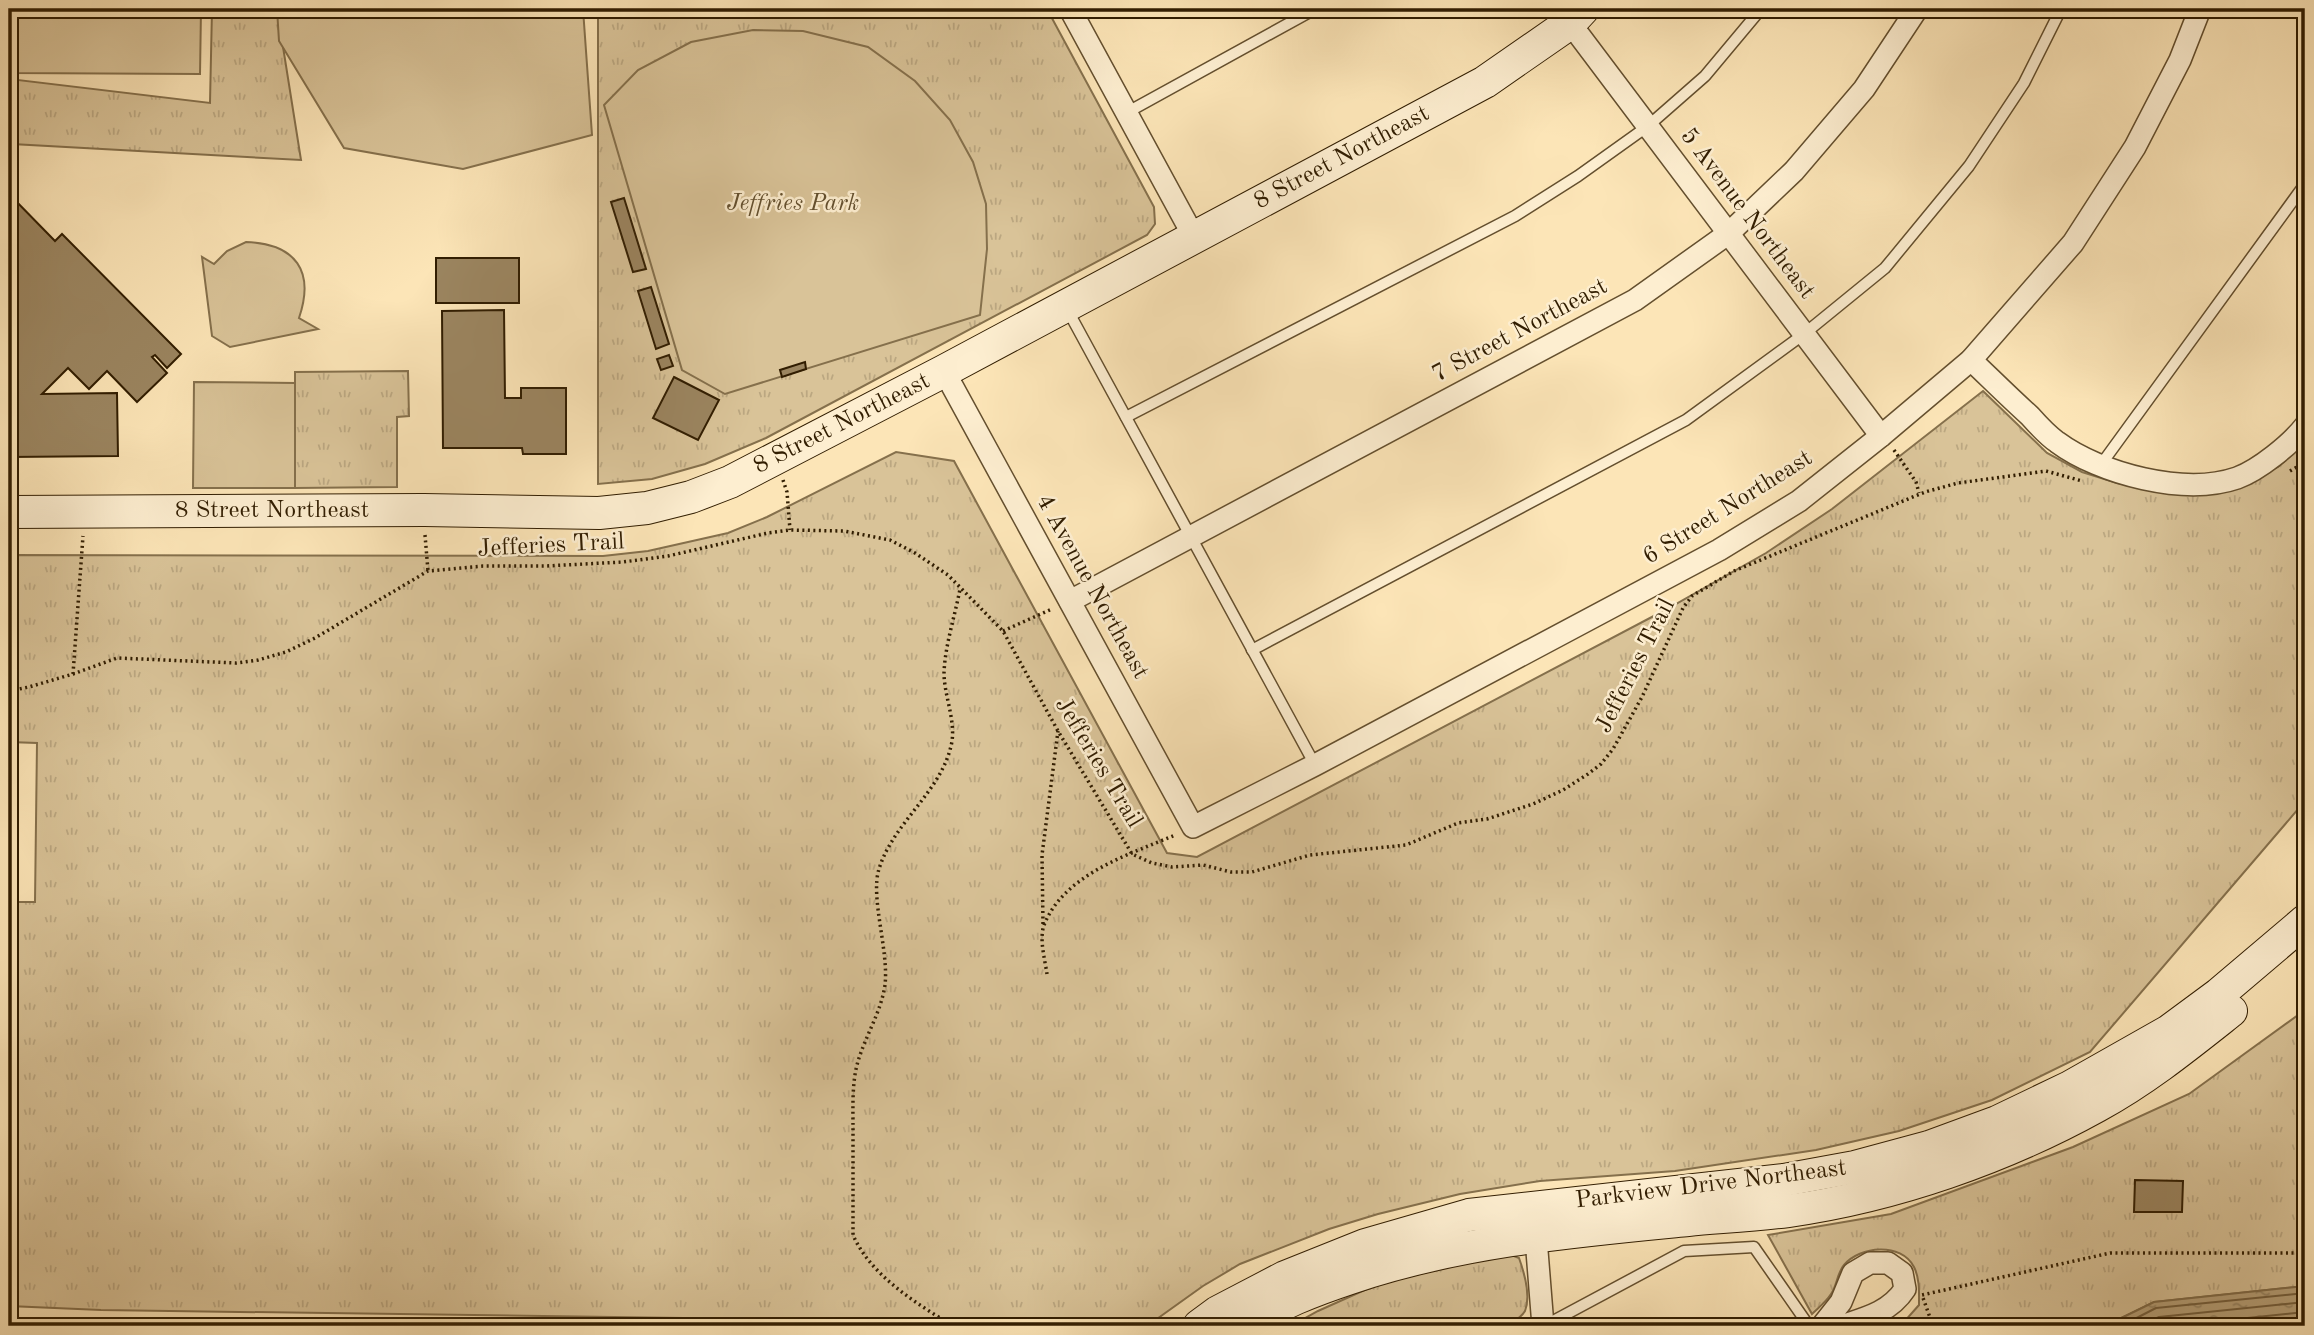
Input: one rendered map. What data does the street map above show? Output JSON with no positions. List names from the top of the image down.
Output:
{
  "streets": {
    "main road": ["8 Street Northeast", "Parkview Drive Northeast"],
    "street": [
      "5 Avenue Northeast",
      "7 Street Northeast",
      "6 Street Northeast",
      "4 Avenue Northeast"
    ],
    "path": ["Jefferies Trail"]
  },
  "crossings": [
    ["8 Street Northeast", "5 Avenue Northeast"],
    ["8 Street Northeast", "4 Avenue Northeast"],
    ["5 Avenue Northeast", "7 Street Northeast"],
    ["5 Avenue Northeast", "6 Street Northeast"],
    ["7 Street Northeast", "4 Avenue Northeast"],
    ["6 Street Northeast", "4 Avenue Northeast"]
  ],
  "parks": ["Jeffries Park"]
}
